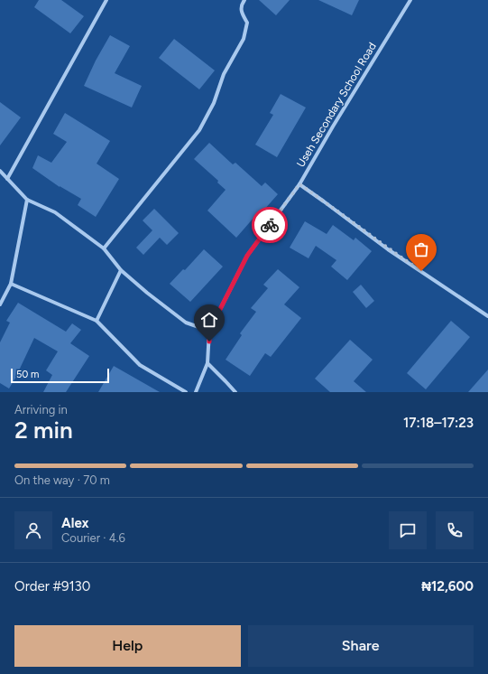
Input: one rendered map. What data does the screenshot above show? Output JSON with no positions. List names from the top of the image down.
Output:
{
  "streets": {
    "street": ["Useh Secondary School Road"]
  },
  "scale_bar": "50 m",
  "page": {
    "scale": "50 m",
    "heading": ["2 min", "Arriving in", "17:18–17:23"],
    "panel": [
      "Alex",
      "Courier · 4.6",
      "Order #9130",
      "₦12,600"
    ],
    "bar": "On the way · 70 m",
    "buttons": ["Help", "Share"]
  }
}
